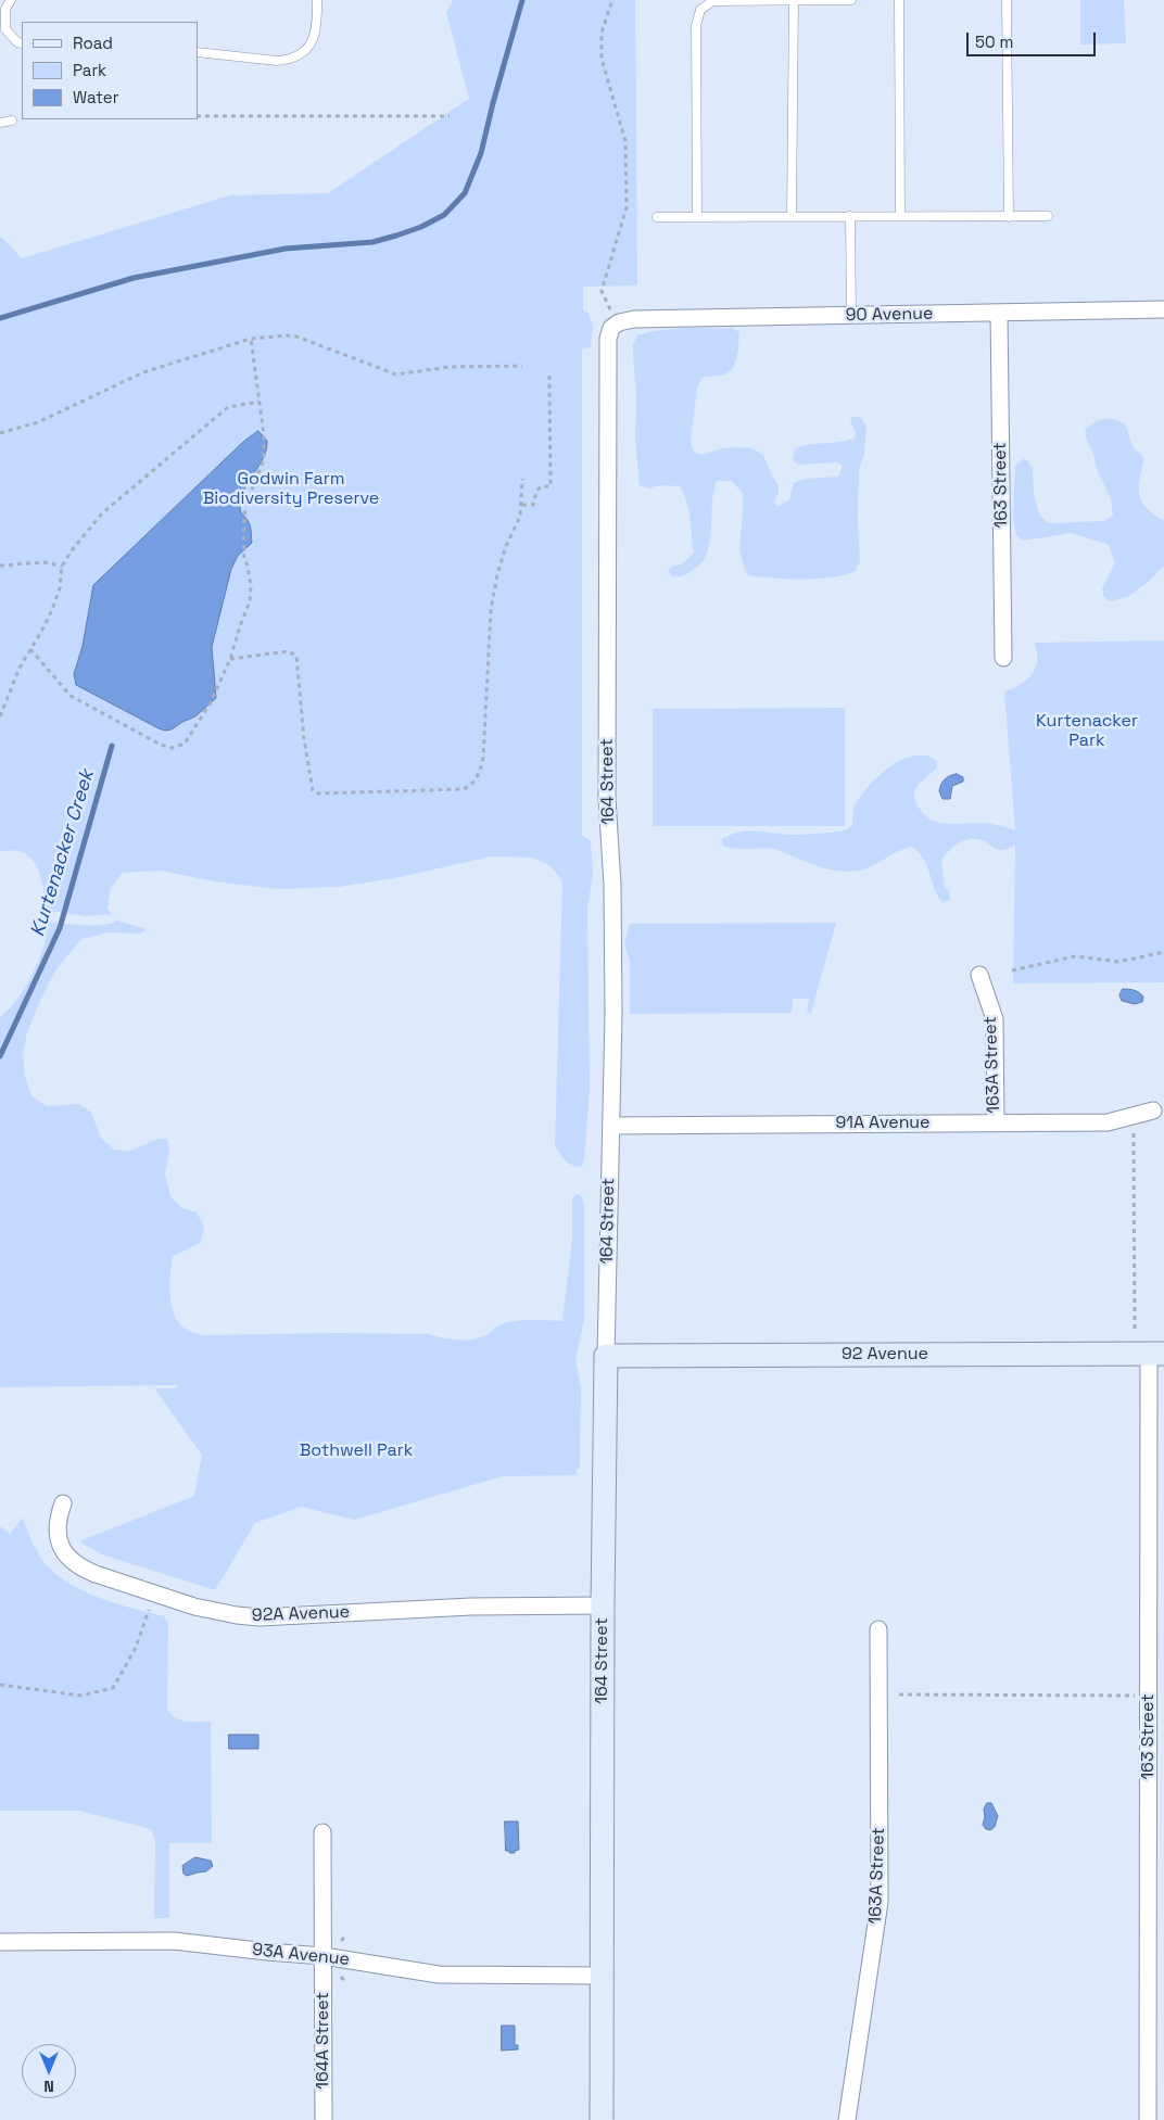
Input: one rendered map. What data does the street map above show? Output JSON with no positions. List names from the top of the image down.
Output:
{
  "streets": {
    "street": [
      "90 Avenue",
      "163 Street",
      "164 Street",
      "163A Street",
      "91A Avenue",
      "92 Avenue",
      "92A Avenue",
      "93A Avenue",
      "164A Street"
    ]
  },
  "crossings": [
    ["90 Avenue", "163 Street"],
    ["90 Avenue", "164 Street"],
    ["163 Street", "92 Avenue"],
    ["164 Street", "91A Avenue"],
    ["164 Street", "92 Avenue"],
    ["164 Street", "92A Avenue"],
    ["164 Street", "93A Avenue"],
    ["163A Street", "91A Avenue"],
    ["93A Avenue", "164A Street"]
  ],
  "water": ["Kurtenacker Creek"],
  "parks": ["Godwin Farm Biodiversity Preserve", "Kurtenacker Park", "Bothwell Park"],
  "legend": ["Road", "Park", "Water"],
  "scale_bar": "50 m",
  "north": "bottom"
}
